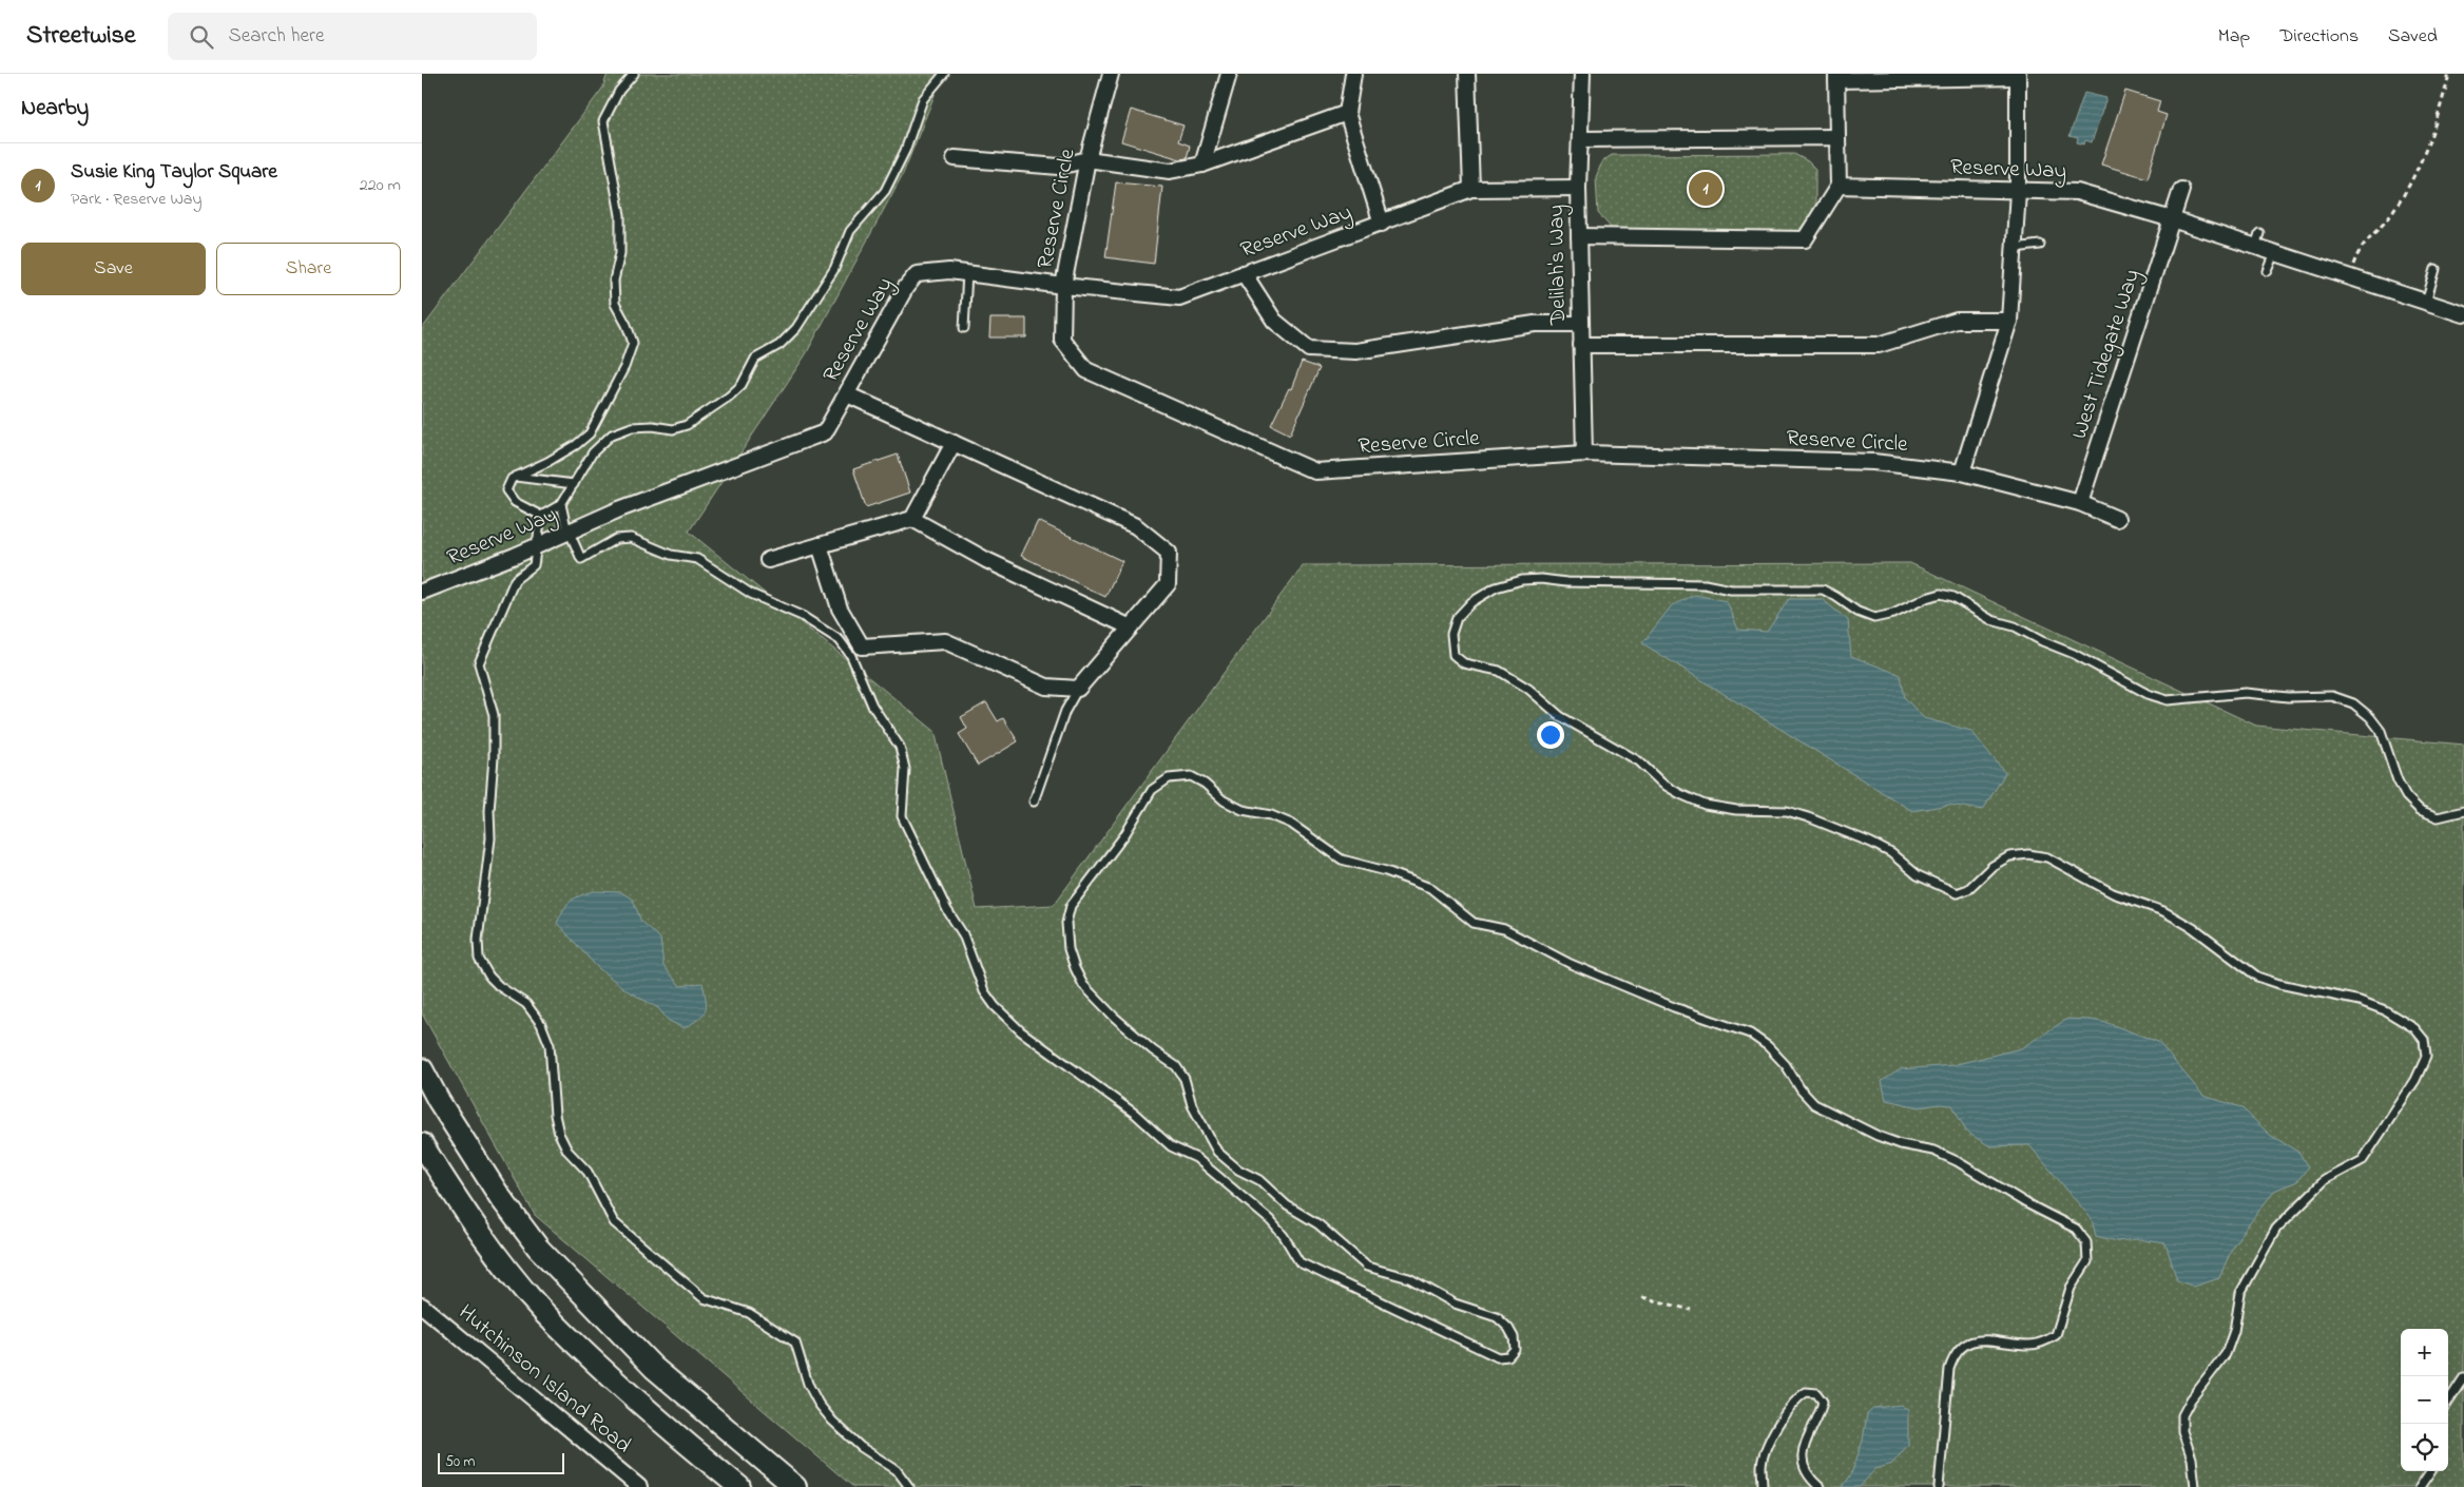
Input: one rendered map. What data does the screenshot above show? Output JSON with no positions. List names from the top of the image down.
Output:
{
  "streets": {
    "street": [
      "Reserve Way",
      "Reserve Circle",
      "Delilah's Way",
      "West Tidegate Way",
      "Hutchinson Island Road"
    ]
  },
  "crossings": [
    ["Reserve Way", "Reserve Circle"],
    ["Reserve Way", "Delilah's Way"],
    ["Reserve Way", "West Tidegate Way"],
    ["Reserve Circle", "Delilah's Way"],
    ["Reserve Circle", "West Tidegate Way"]
  ],
  "scale_bar": "50 m",
  "page": {
    "header": "Streetwise",
    "search": "Search here",
    "nav": ["Map", "Directions", "Saved"],
    "heading": "Nearby",
    "list": [
      {
        "mark": "1",
        "name": "Susie King Taylor Square",
        "note": "Park · Reserve Way",
        "value": "220 m"
      }
    ],
    "pins": "1",
    "buttons": ["Save", "Share"],
    "map_buttons": ["+", "−"],
    "scale": "50 m"
  }
}
